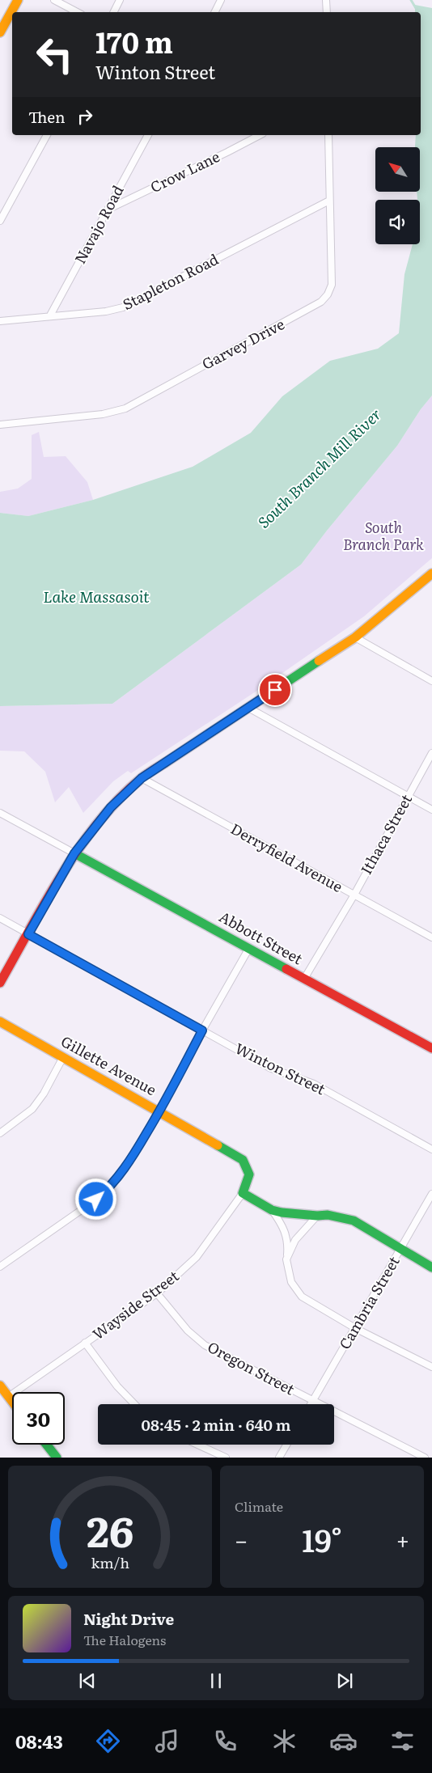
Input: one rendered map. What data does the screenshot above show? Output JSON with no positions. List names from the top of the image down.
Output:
{
  "streets": {
    "street": [
      "Crow Lane",
      "Navajo Road",
      "Stapleton Road",
      "Garvey Drive",
      "Ithaca Street",
      "Derryfield Avenue",
      "Abbott Street",
      "Gillette Avenue",
      "Winton Street",
      "Cambria Street",
      "Wayside Street",
      "Oregon Street"
    ]
  },
  "crossings": [
    ["Crow Lane", "Navajo Road"],
    ["Navajo Road", "Stapleton Road"],
    ["Stapleton Road", "Garvey Drive"],
    ["Ithaca Street", "Derryfield Avenue"],
    ["Ithaca Street", "Abbott Street"],
    ["Gillette Avenue", "Wayside Street"],
    ["Cambria Street", "Oregon Street"],
    ["Wayside Street", "Oregon Street"]
  ],
  "water": ["South Branch Mill River", "Lake Massasoit"],
  "parks": ["South Branch Park"],
  "north": "top left",
  "page": {
    "turn": ["170 m", "Winton Street"],
    "then": "Then",
    "limit": "30",
    "trip": "08:45 · 2 min · 640 m",
    "tile": "Climate",
    "heat": ["−", "19°", "+"],
    "song": ["Night Drive", "The Halogens"],
    "tabs": "08:43",
    "gauge": ["26", "km/h"]
  }
}
